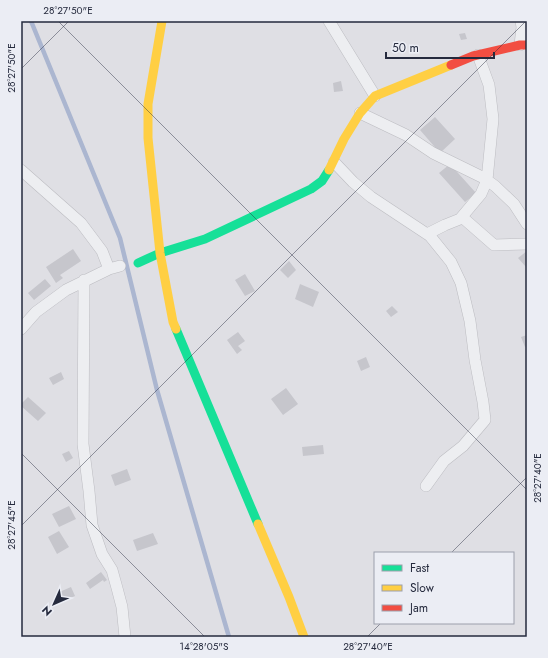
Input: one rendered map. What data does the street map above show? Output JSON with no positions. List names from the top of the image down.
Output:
{
  "legend": ["Fast", "Slow", "Jam"],
  "scale_bar": "50 m",
  "north": "bottom left",
  "coordinates": [
    "28°27'50\"E",
    "28°27'40\"E",
    "28°27'45\"E",
    "14°28'05\"S"
  ]
}
